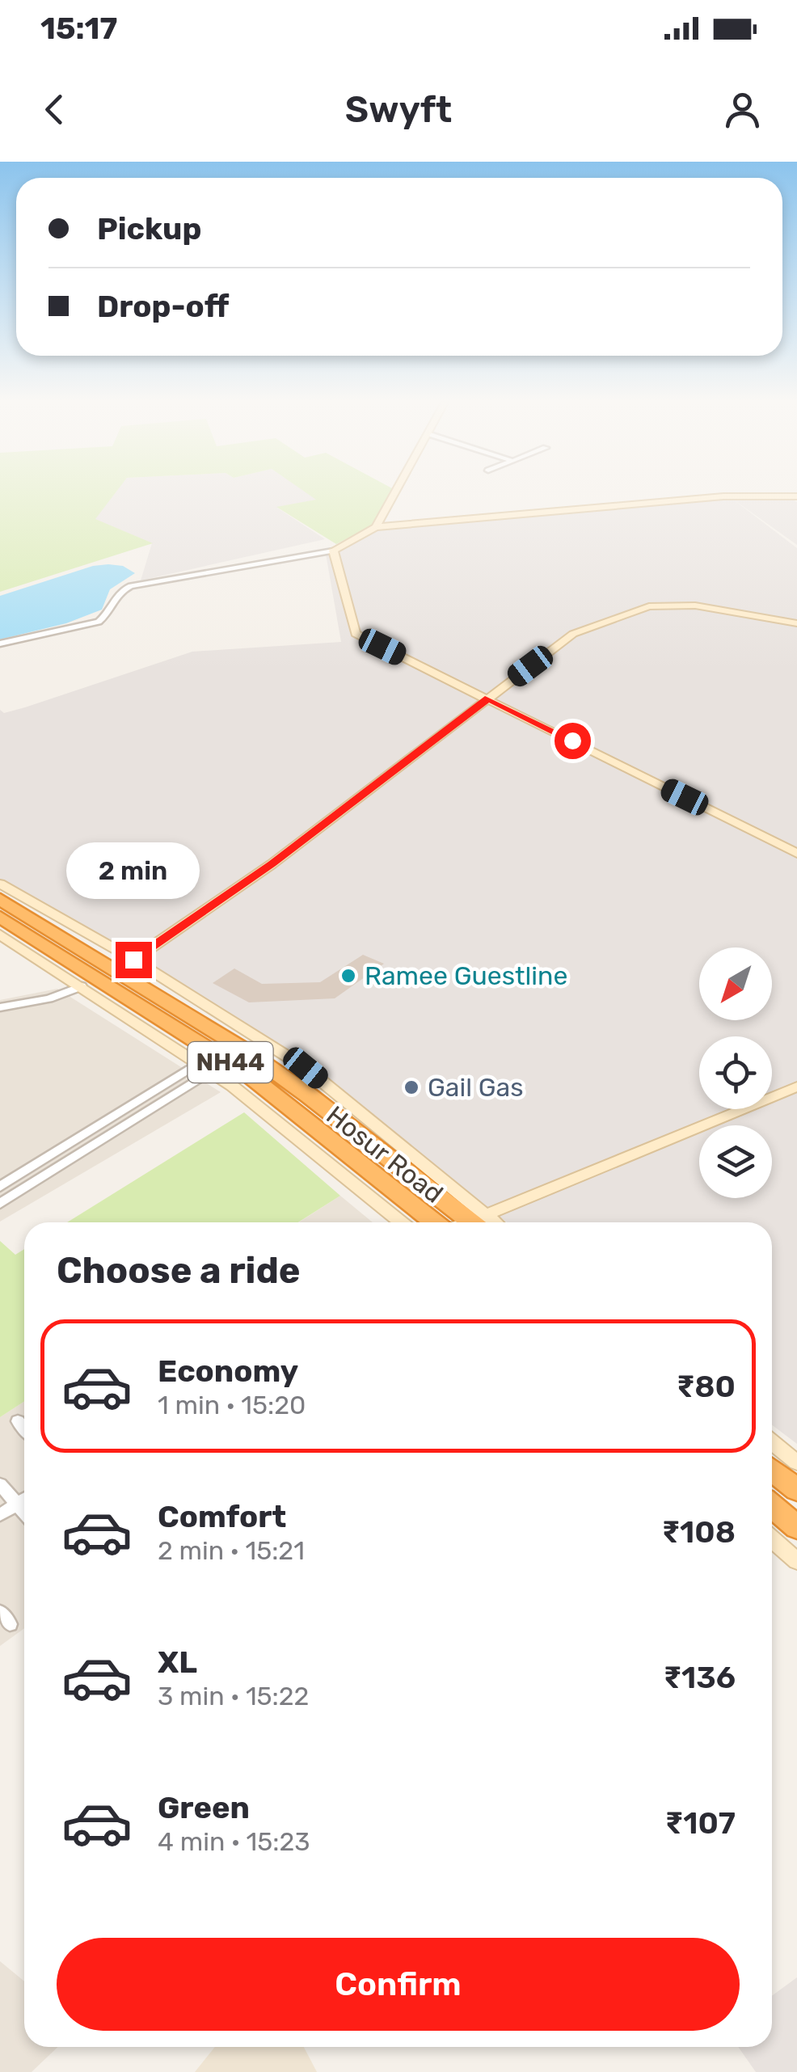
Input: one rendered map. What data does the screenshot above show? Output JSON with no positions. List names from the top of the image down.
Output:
{
  "streets": {
    "highway": ["NH44", "Hosur Road"]
  },
  "places": ["Ramee Guestline", "Gail Gas"],
  "north": "bottom left",
  "page": {
    "status": "15:17",
    "header": "Swyft",
    "banner": ["Pickup", "Drop-off"],
    "bubble": "2 min",
    "heading": "Choose a ride",
    "list": [
      {
        "name": "Economy",
        "note": "1 min · 15:20",
        "value": "₹80"
      },
      {
        "name": "Comfort",
        "note": "2 min · 15:21",
        "value": "₹108"
      },
      {
        "name": "XL",
        "note": "3 min · 15:22",
        "value": "₹136"
      },
      {
        "name": "Green",
        "note": "4 min · 15:23",
        "value": "₹107"
      }
    ],
    "buttons": "Confirm"
  }
}
